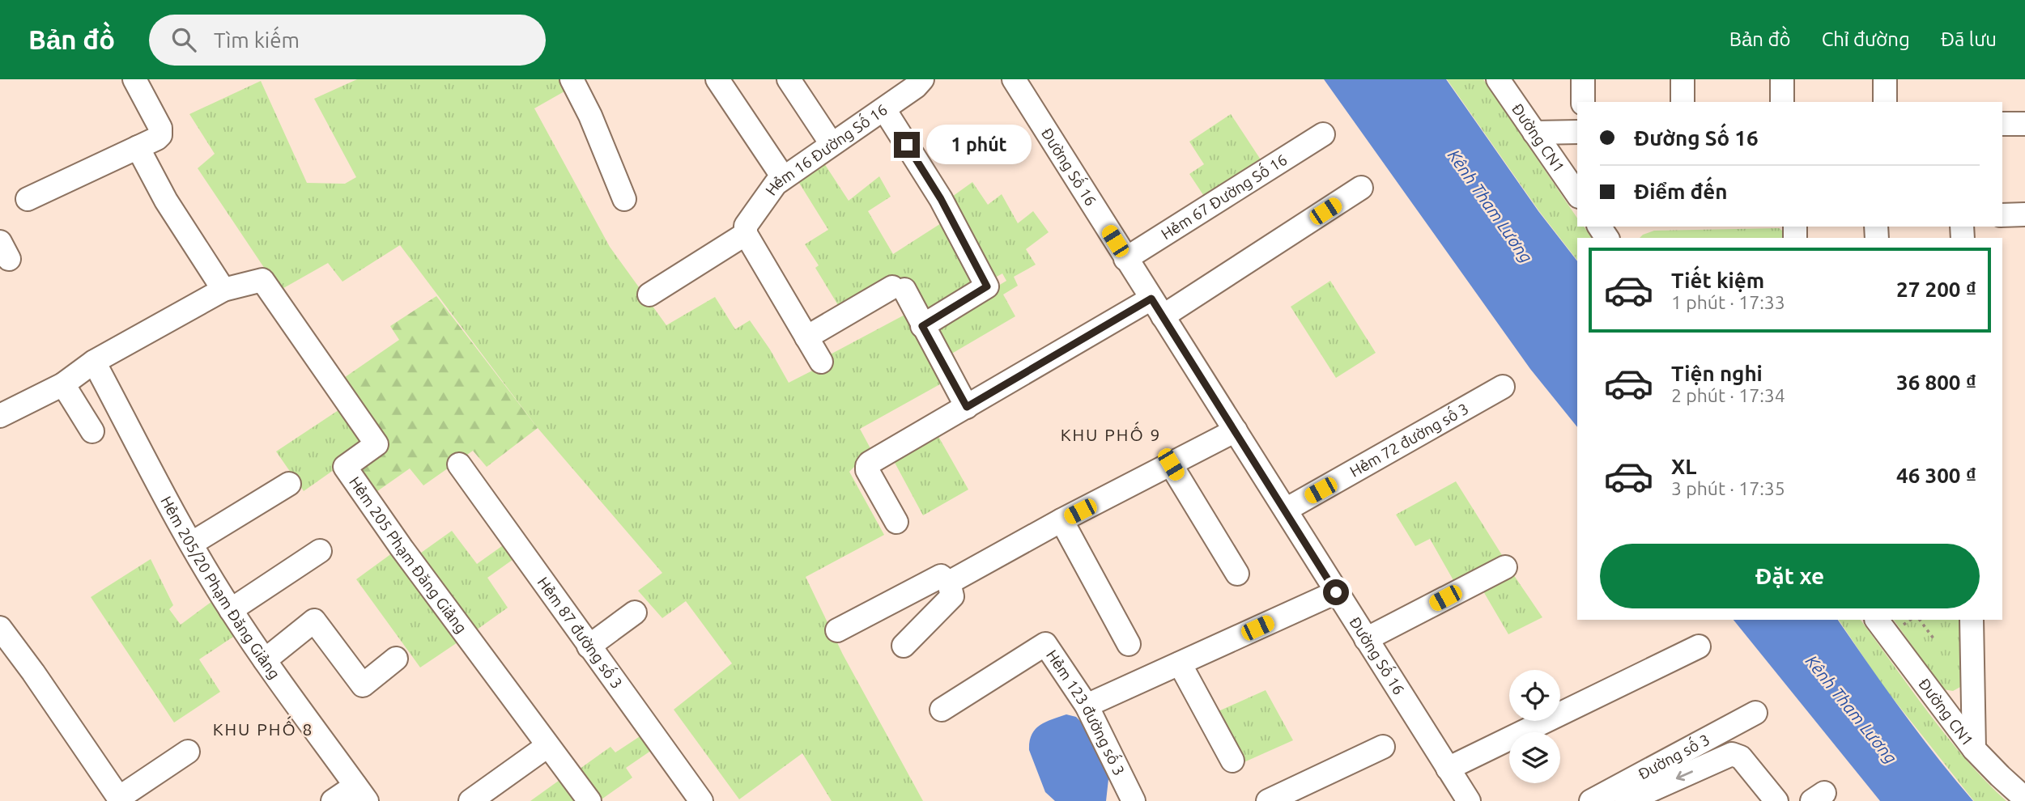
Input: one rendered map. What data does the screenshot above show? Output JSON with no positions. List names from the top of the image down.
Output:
{
  "streets": {
    "street": [
      "Đường CN1",
      "Hẻm 16 Đường Số 16",
      "Đường Số 16",
      "Hẻm 67 Đường Số 16",
      "Hẻm 72 đường số 3",
      "Hẻm 205 Phạm Đăng Giảng",
      "Hẻm 205/20 Phạm Đăng Giảng",
      "Hẻm 87 đường số 3",
      "Hẻm 123 đường số 3",
      "Đường số 3"
    ]
  },
  "crossings": [
    ["Đường Số 16", "Hẻm 67 Đường Số 16"],
    ["Đường Số 16", "Hẻm 72 đường số 3"],
    ["Hẻm 205 Phạm Đăng Giảng", "Hẻm 205/20 Phạm Đăng Giảng"]
  ],
  "districts": ["KHU PHỐ 9", "KHU PHỐ 8"],
  "water": ["Kênh Tham Lương"],
  "page": {
    "header": "Bản đồ",
    "search": "Tìm kiếm",
    "nav": ["Bản đồ", "Chỉ đường", "Đã lưu"],
    "banner": ["Đường Số 16", "Điểm đến"],
    "bubble": "1 phút",
    "list": [
      {
        "name": "Tiết kiệm",
        "note": "1 phút · 17:33",
        "value": "27 200 ₫"
      },
      {
        "name": "Tiện nghi",
        "note": "2 phút · 17:34",
        "value": "36 800 ₫"
      },
      {
        "name": "XL",
        "note": "3 phút · 17:35",
        "value": "46 300 ₫"
      }
    ],
    "buttons": "Đặt xe"
  }
}
